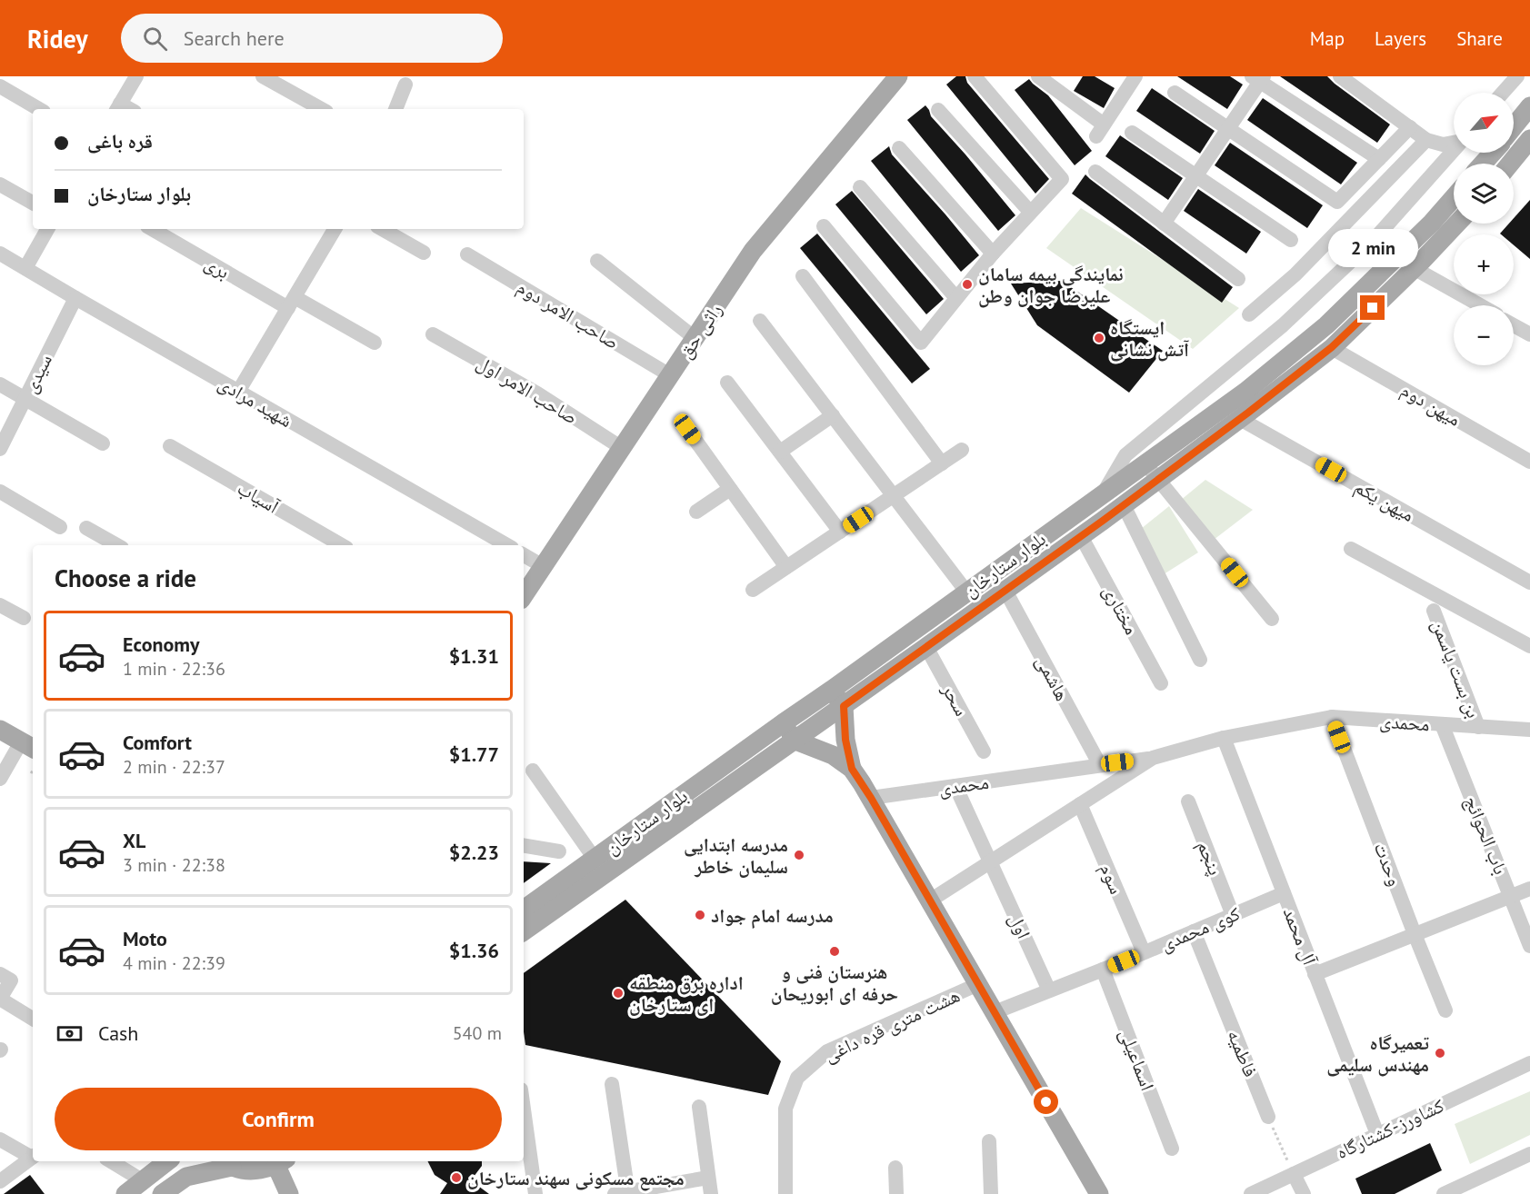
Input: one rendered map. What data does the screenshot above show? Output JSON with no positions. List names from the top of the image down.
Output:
{
  "streets": {
    "main road": ["راثی حق", "بلوار ستارخان"],
    "street": [
      "بری",
      "صاحب الامر دوم",
      "سیدی",
      "صاحب الامر اول",
      "شهید مرادی",
      "میهن دوم",
      "آسیاب",
      "میهن یکم",
      "مختاری",
      "بن بست یاسمن",
      "هاشمی",
      "سحر",
      "محمدی",
      "باب الحوائج",
      "پنجم",
      "وحدت",
      "سوم",
      "اول",
      "کوی محمدی",
      "آل محمد",
      "هشت متری قره داغی",
      "فاطمیه",
      "اسماعیلی",
      "کشاورز-کشتارگاه"
    ]
  },
  "crossings": [
    ["صاحب الامر دوم", "راثی حق"],
    ["راثی حق", "صاحب الامر اول"],
    ["سیدی", "شهید مرادی"],
    ["میهن دوم", "بلوار ستارخان"],
    ["میهن یکم", "بلوار ستارخان"],
    ["بلوار ستارخان", "مختاری"],
    ["بلوار ستارخان", "هاشمی"],
    ["بلوار ستارخان", "سحر"],
    ["بن بست یاسمن", "محمدی"],
    ["هاشمی", "محمدی"],
    ["محمدی", "باب الحوائج"],
    ["محمدی", "وحدت"],
    ["محمدی", "سوم"],
    ["محمدی", "اول"],
    ["محمدی", "آل محمد"],
    ["پنجم", "کوی محمدی"],
    ["سوم", "کوی محمدی"],
    ["اول", "کوی محمدی"],
    ["کوی محمدی", "آل محمد"],
    ["کوی محمدی", "فاطمیه"],
    ["کوی محمدی", "اسماعیلی"],
    ["آل محمد", "کشاورز-کشتارگاه"]
  ],
  "places": [
    "نمایندگی بیمه سامان علیرضا جوان وطن",
    "ایستگاه آتش نشانی",
    "مدرسه ابتدایی سلیمان خاطر",
    "مدرسه امام جواد",
    "هنرستان فنی و حرفه ای ابوریحان",
    "اداره برق منطقه ای ستارخان",
    "تعمیرگاه مهندس سلیمی",
    "مجتمع مسکونی سهند ستارخان"
  ],
  "north": "top right",
  "page": {
    "header": "Ridey",
    "search": "Search here",
    "nav": ["Map", "Layers", "Share"],
    "map_buttons": ["+", "−"],
    "banner": ["قره باغی", "بلوار ستارخان"],
    "bubble": "2 min",
    "heading": "Choose a ride",
    "list": [
      {
        "name": "Economy",
        "note": "1 min · 22:36",
        "value": "$1.31"
      },
      {
        "name": "Comfort",
        "note": "2 min · 22:37",
        "value": "$1.77"
      },
      {
        "name": "XL",
        "note": "3 min · 22:38",
        "value": "$2.23"
      },
      {
        "name": "Moto",
        "note": "4 min · 22:39",
        "value": "$1.36"
      }
    ],
    "pay": ["Cash", "540 m"],
    "buttons": "Confirm"
  }
}
